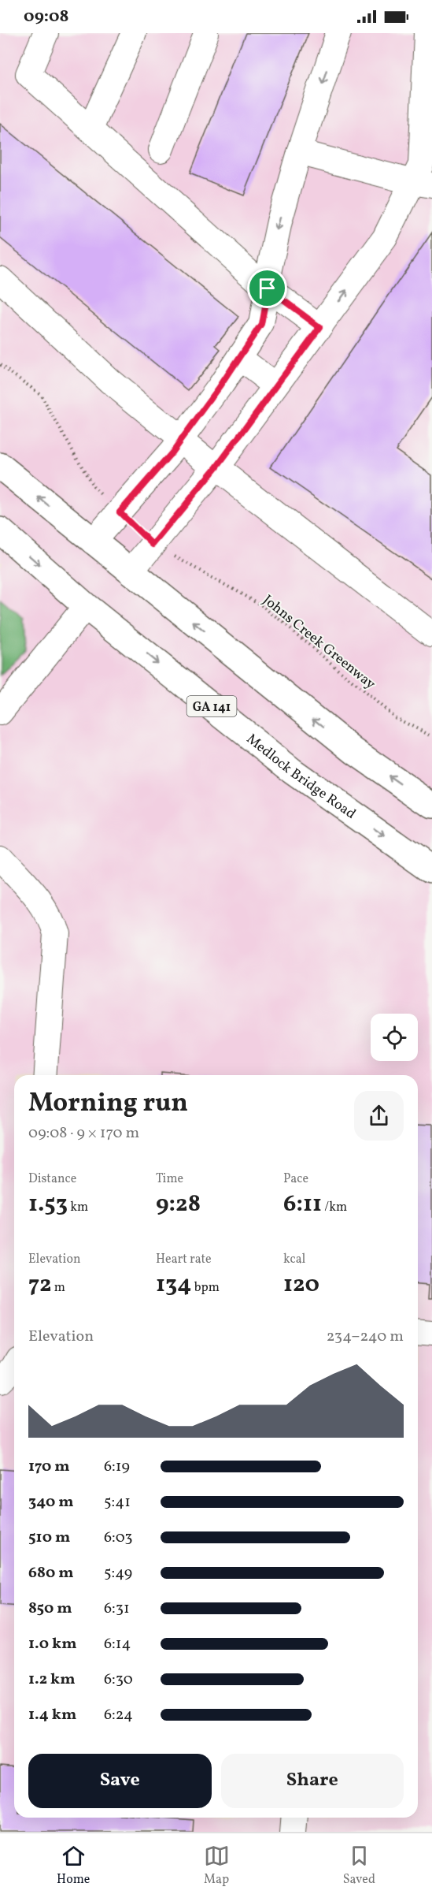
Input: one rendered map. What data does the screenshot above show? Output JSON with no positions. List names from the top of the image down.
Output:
{
  "streets": {
    "highway": ["GA 141", "Medlock Bridge Road"],
    "path": ["Johns Creek Greenway"]
  },
  "page": {
    "status": "09:08",
    "heading": ["Morning run", "09:08 · 9 × 170 m"],
    "stats": [
      ["Distance", "1.53 km"],
      ["Time", "9:28"],
      ["Pace", "6:11 /km"],
      ["Elevation", "72 m"],
      ["Heart rate", "134 bpm"],
      ["kcal", "120"]
    ],
    "chart": ["Elevation", "234–240 m"],
    "list": [
      {
        "name": "170 m",
        "note": "6:19"
      },
      {
        "name": "340 m",
        "note": "5:41"
      },
      {
        "name": "510 m",
        "note": "6:03"
      },
      {
        "name": "680 m",
        "note": "5:49"
      },
      {
        "name": "850 m",
        "note": "6:31"
      },
      {
        "name": "1.0 km",
        "note": "6:14"
      },
      {
        "name": "1.2 km",
        "note": "6:30"
      },
      {
        "name": "1.4 km",
        "note": "6:24"
      }
    ],
    "buttons": ["Save", "Share"],
    "tabs": ["Home", "Map", "Saved"]
  }
}
